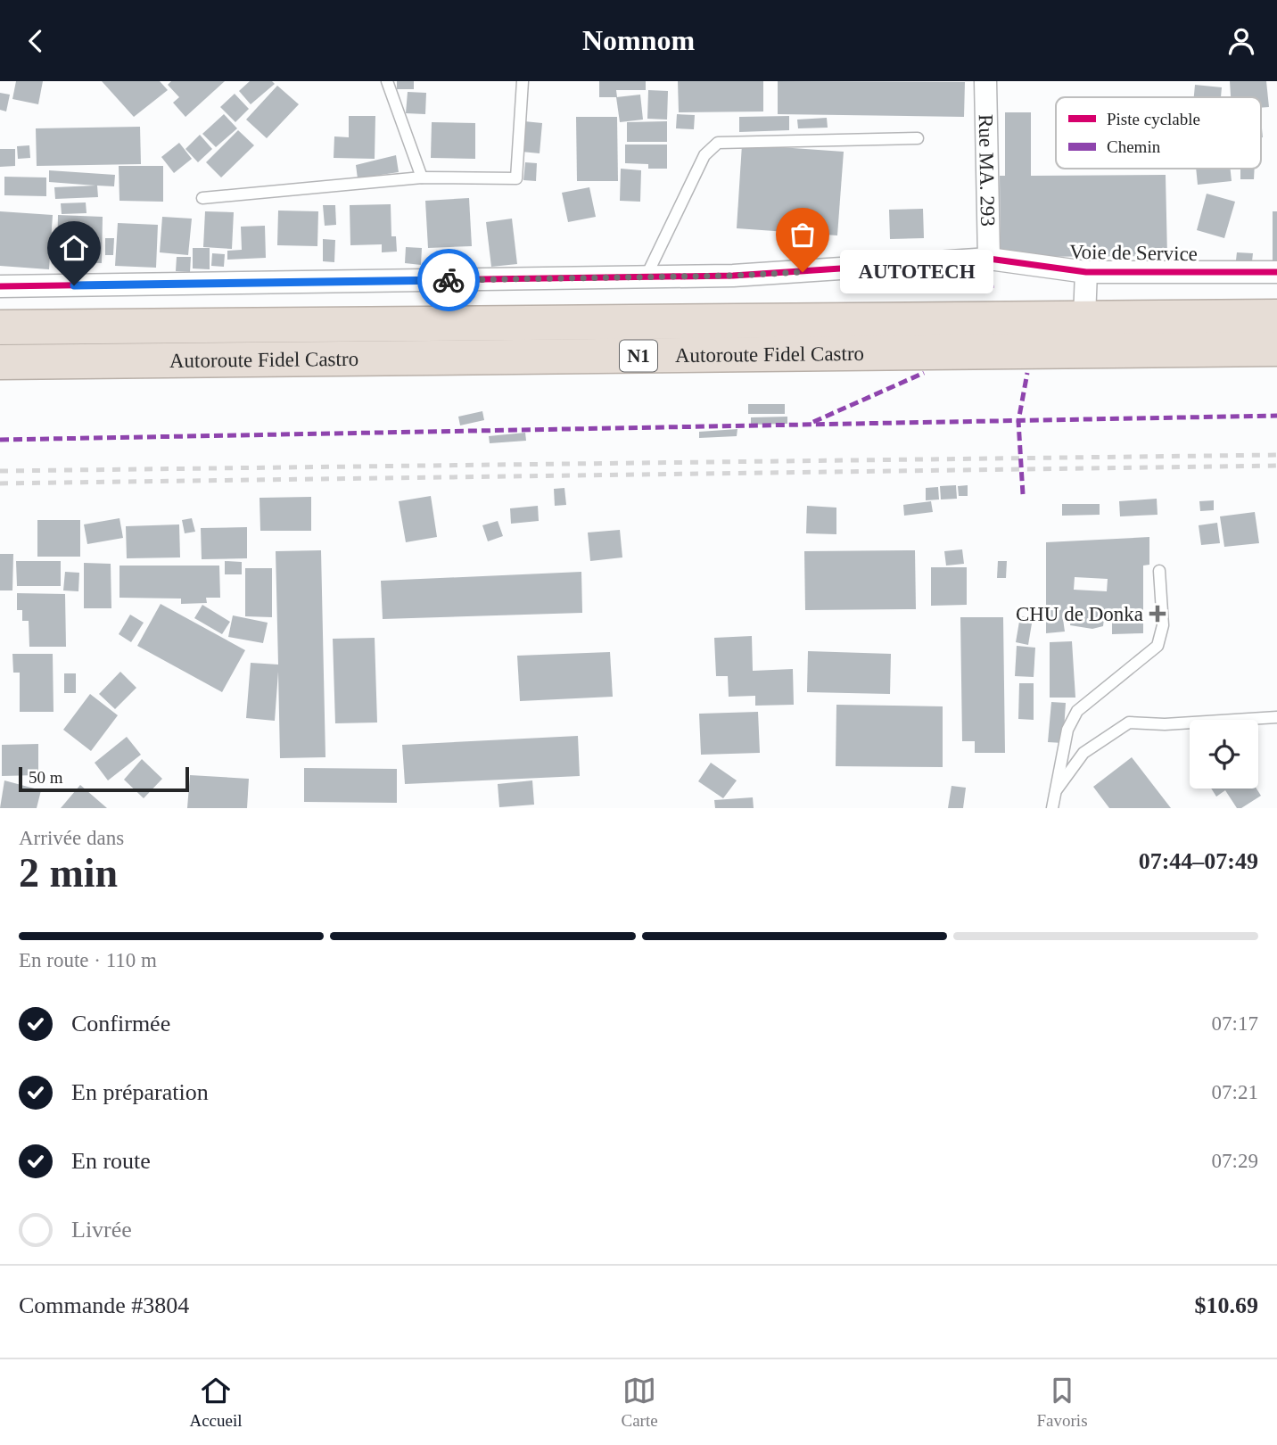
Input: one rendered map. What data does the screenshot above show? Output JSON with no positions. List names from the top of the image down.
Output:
{
  "streets": {
    "highway": ["Autoroute Fidel Castro", "N1"],
    "street": ["Rue MA. 293", "Voie de Service"]
  },
  "crossings": [
    ["Rue MA. 293", "Voie de Service"]
  ],
  "places": {
    "other": ["AUTOTECH"],
    "health": ["CHU de Donka"]
  },
  "legend": ["Piste cyclable", "Chemin"],
  "scale_bar": "50 m",
  "page": {
    "header": "Nomnom",
    "bubble": "AUTOTECH",
    "scale": "50 m",
    "heading": ["2 min", "Arrivée dans", "07:44–07:49"],
    "panel": ["Commande #3804", "$10.69"],
    "bar": "En route · 110 m",
    "list": [
      ["Confirmée", "07:17"],
      ["En préparation", "07:21"],
      ["En route", "07:29"],
      "Livrée"
    ],
    "tabs": ["Accueil", "Carte", "Favoris"]
  }
}
